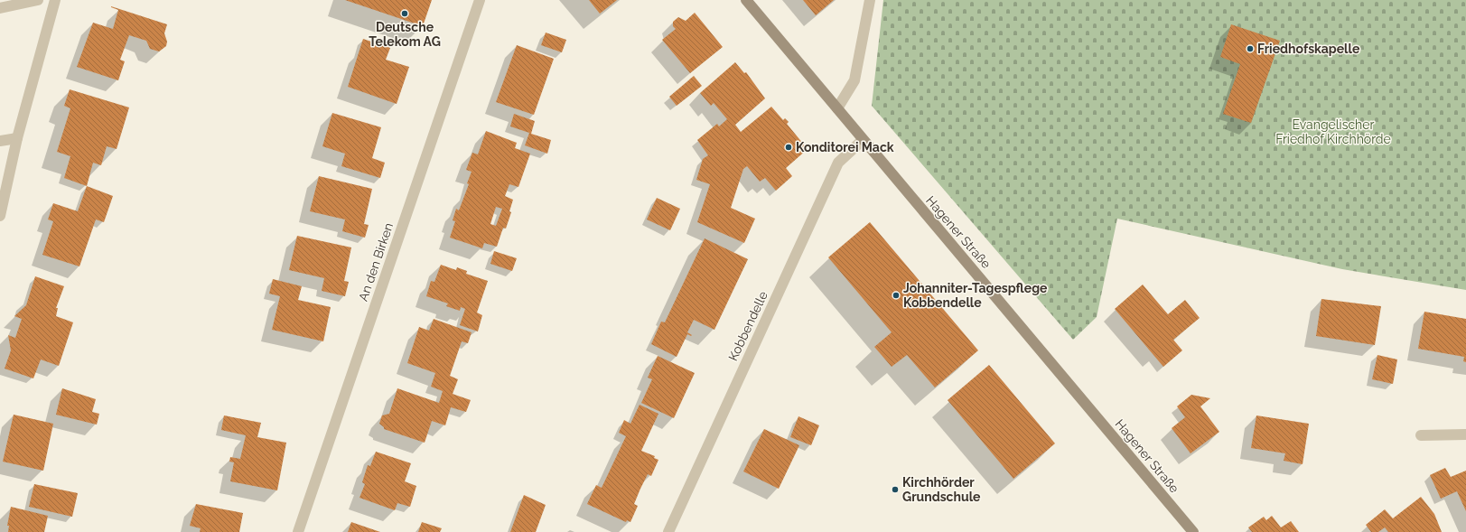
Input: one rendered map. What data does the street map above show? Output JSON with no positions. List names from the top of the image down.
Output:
{
  "streets": {
    "main road": ["Hagener Straße"],
    "street": ["An den Birken", "Kobbendelle"]
  },
  "crossings": [
    ["Hagener Straße", "Kobbendelle"]
  ],
  "parks": ["Evangelischer Friedhof Kirchhörde"],
  "places": [
    "Deutsche Telekom AG",
    "Friedhofskapelle",
    "Konditorei Mack",
    "Johanniter-Tagespflege Kobbendelle",
    "Kirchhörder Grundschule"
  ]
}
